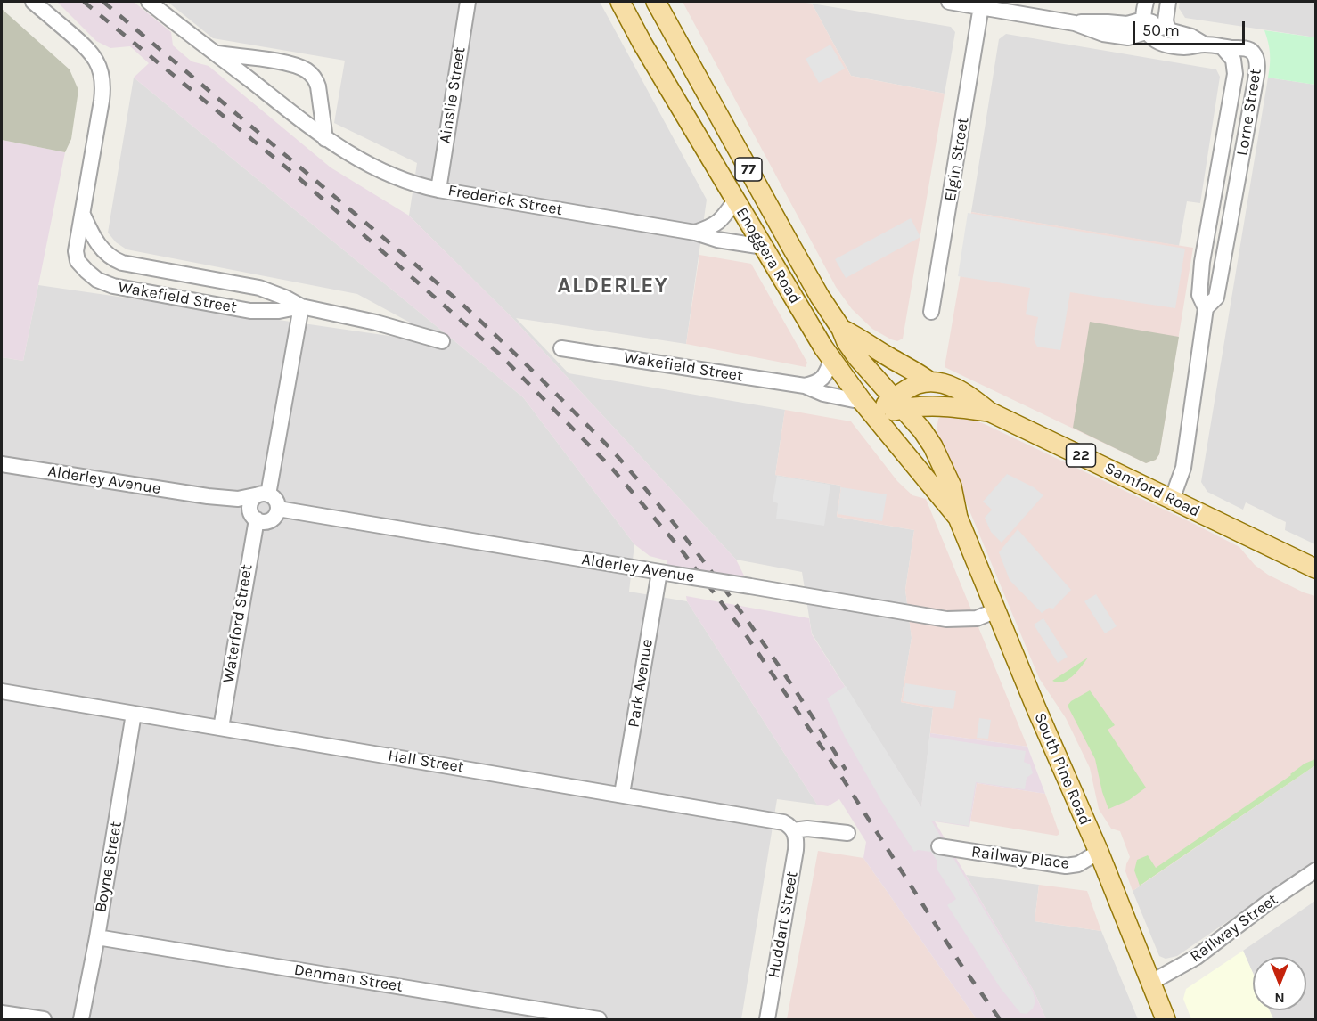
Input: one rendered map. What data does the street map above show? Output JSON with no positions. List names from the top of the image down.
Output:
{
  "streets": {
    "main road": [
      "77",
      "Enoggera Road",
      "22",
      "Samford Road",
      "South Pine Road"
    ],
    "street": [
      "Ainslie Street",
      "Lorne Street",
      "Elgin Street",
      "Frederick Street",
      "Wakefield Street",
      "Alderley Avenue",
      "Waterford Street",
      "Park Avenue",
      "Hall Street",
      "Railway Place",
      "Boyne Street",
      "Huddart Street",
      "Railway Street",
      "Denman Street"
    ]
  },
  "crossings": [
    ["Ainslie Street", "Frederick Street"],
    ["Lorne Street", "Samford Road"],
    ["Frederick Street", "Enoggera Road"],
    ["Enoggera Road", "Wakefield Street"],
    ["Enoggera Road", "Samford Road"],
    ["Enoggera Road", "South Pine Road"],
    ["Wakefield Street", "Samford Road"],
    ["Wakefield Street", "South Pine Road"],
    ["Alderley Avenue", "Waterford Street"],
    ["Alderley Avenue", "Park Avenue"],
    ["Alderley Avenue", "South Pine Road"],
    ["Samford Road", "South Pine Road"],
    ["Waterford Street", "Hall Street"],
    ["Park Avenue", "Hall Street"],
    ["Hall Street", "Boyne Street"],
    ["Hall Street", "Huddart Street"],
    ["South Pine Road", "Railway Place"],
    ["South Pine Road", "Railway Street"],
    ["Boyne Street", "Denman Street"]
  ],
  "districts": ["ALDERLEY"],
  "scale_bar": "50 m",
  "north": "bottom"
}
